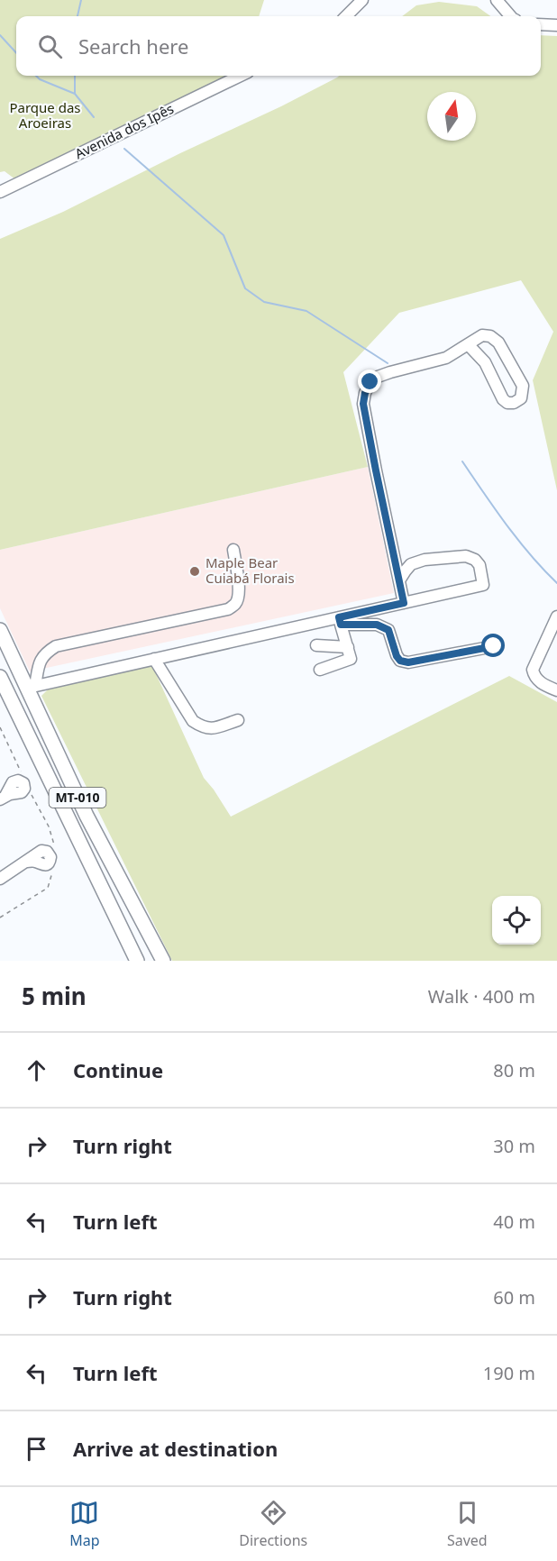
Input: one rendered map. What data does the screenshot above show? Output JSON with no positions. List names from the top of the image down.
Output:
{
  "streets": {
    "main road": ["MT-010"],
    "street": ["Avenida dos Ipês"]
  },
  "parks": ["Parque das Aroeiras"],
  "places": ["Maple Bear Cuiabá Florais"],
  "north": "top",
  "page": {
    "search": "Search here",
    "heading": ["5 min", "Walk · 400 m"],
    "list": [
      ["Continue", "80 m"],
      ["Turn right", "30 m"],
      ["Turn left", "40 m"],
      ["Turn right", "60 m"],
      ["Turn left", "190 m"],
      "Arrive at destination"
    ],
    "nav": ["Map", "Directions", "Saved"]
  }
}
